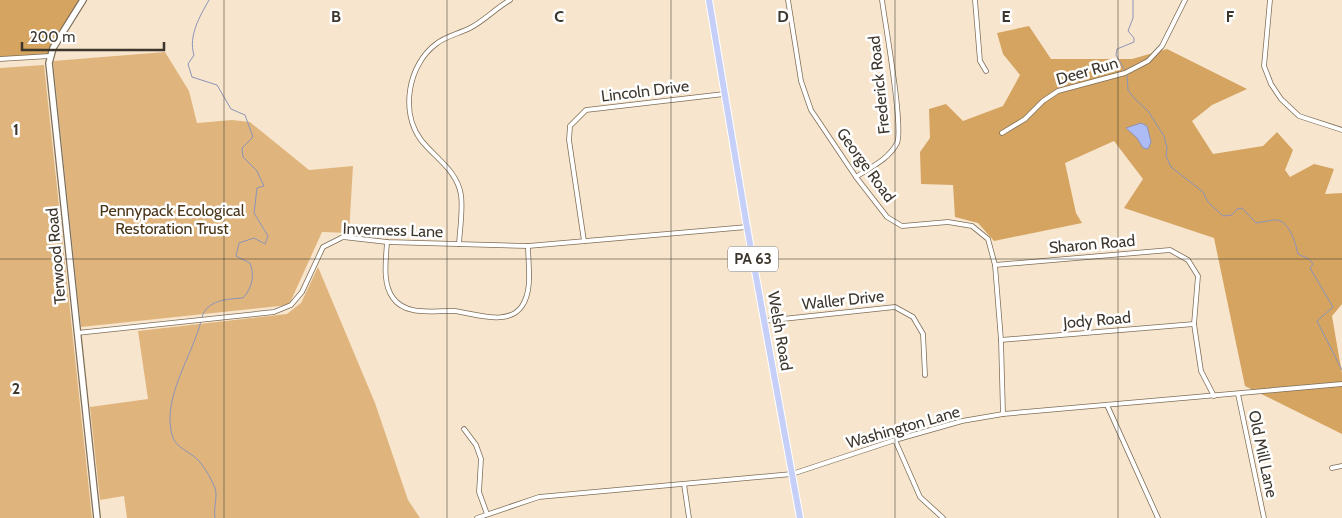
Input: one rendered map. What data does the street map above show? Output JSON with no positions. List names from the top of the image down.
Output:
{
  "streets": {
    "main road": ["PA 63", "Welsh Road"],
    "street": [
      "Deer Run",
      "Frederick Road",
      "Lincoln Drive",
      "George Road",
      "Inverness Lane",
      "Sharon Road",
      "Terwood Road",
      "Waller Drive",
      "Jody Road",
      "Washington Lane",
      "Old Mill Lane"
    ]
  },
  "crossings": [
    ["Frederick Road", "George Road"],
    ["Lincoln Drive", "Inverness Lane"],
    ["Lincoln Drive", "Welsh Road"],
    ["George Road", "Sharon Road"],
    ["George Road", "Jody Road"],
    ["George Road", "Washington Lane"],
    ["Inverness Lane", "Terwood Road"],
    ["Inverness Lane", "Welsh Road"],
    ["Sharon Road", "Jody Road"],
    ["Waller Drive", "Welsh Road"],
    ["Welsh Road", "Washington Lane"],
    ["Washington Lane", "Old Mill Lane"]
  ],
  "parks": ["Pennypack Ecological Restoration Trust"],
  "scale_bar": "200 m",
  "grid": {
    "columns": [
      "B",
      "C",
      "D",
      "E",
      "F"
    ],
    "rows": ["1", "2"]
  }
}
